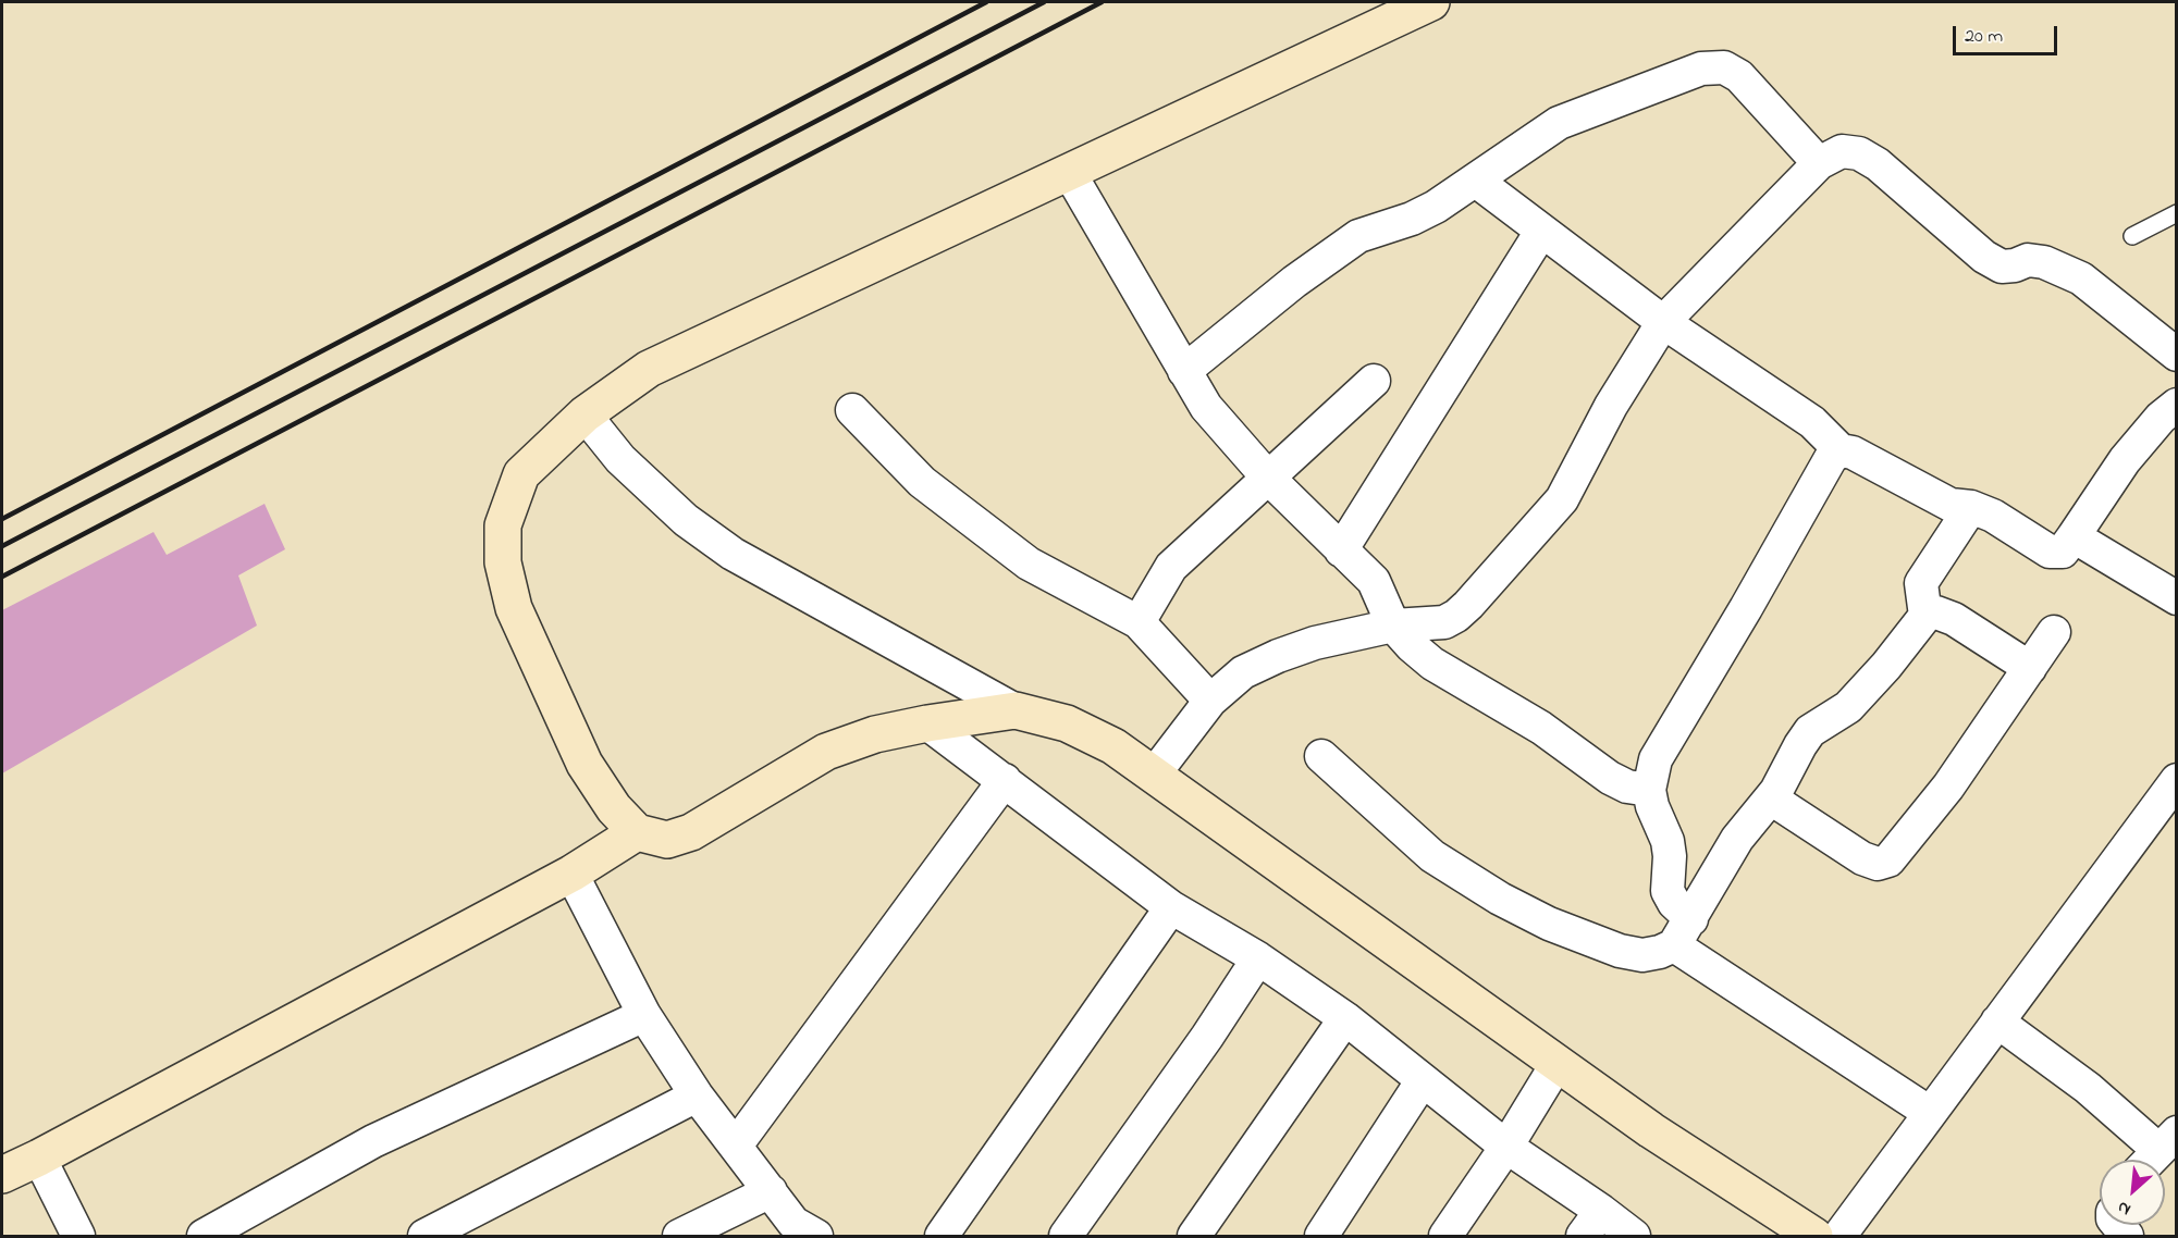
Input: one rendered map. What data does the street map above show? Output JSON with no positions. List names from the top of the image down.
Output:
{
  "scale_bar": "20 m",
  "north": "bottom left"
}
